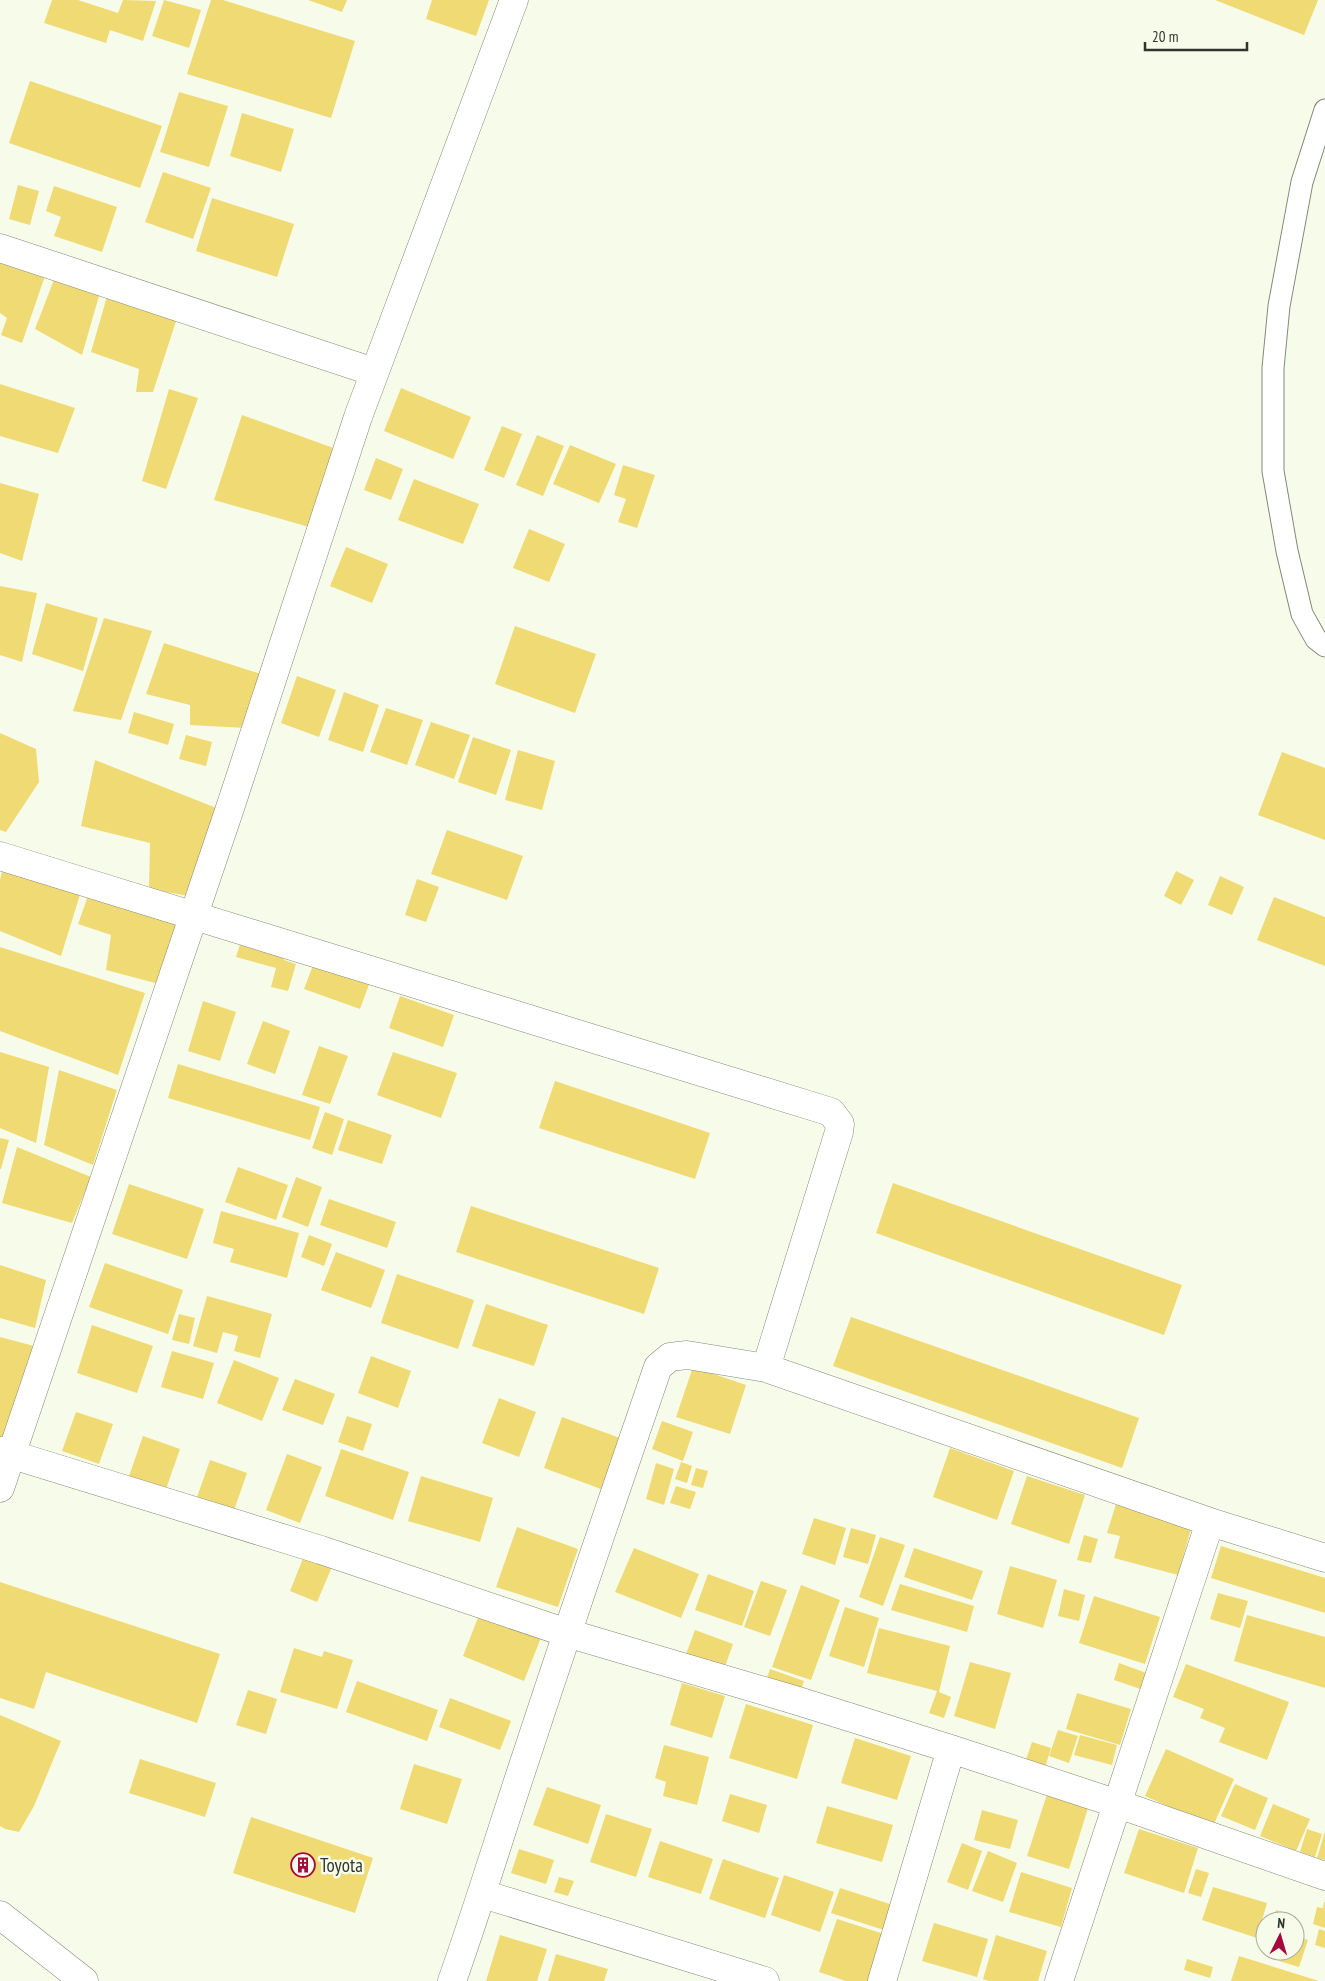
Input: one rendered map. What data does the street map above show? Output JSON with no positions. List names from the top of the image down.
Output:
{
  "places": {
    "building": ["Toyota"]
  },
  "scale_bar": "20 m",
  "north": "top"
}
